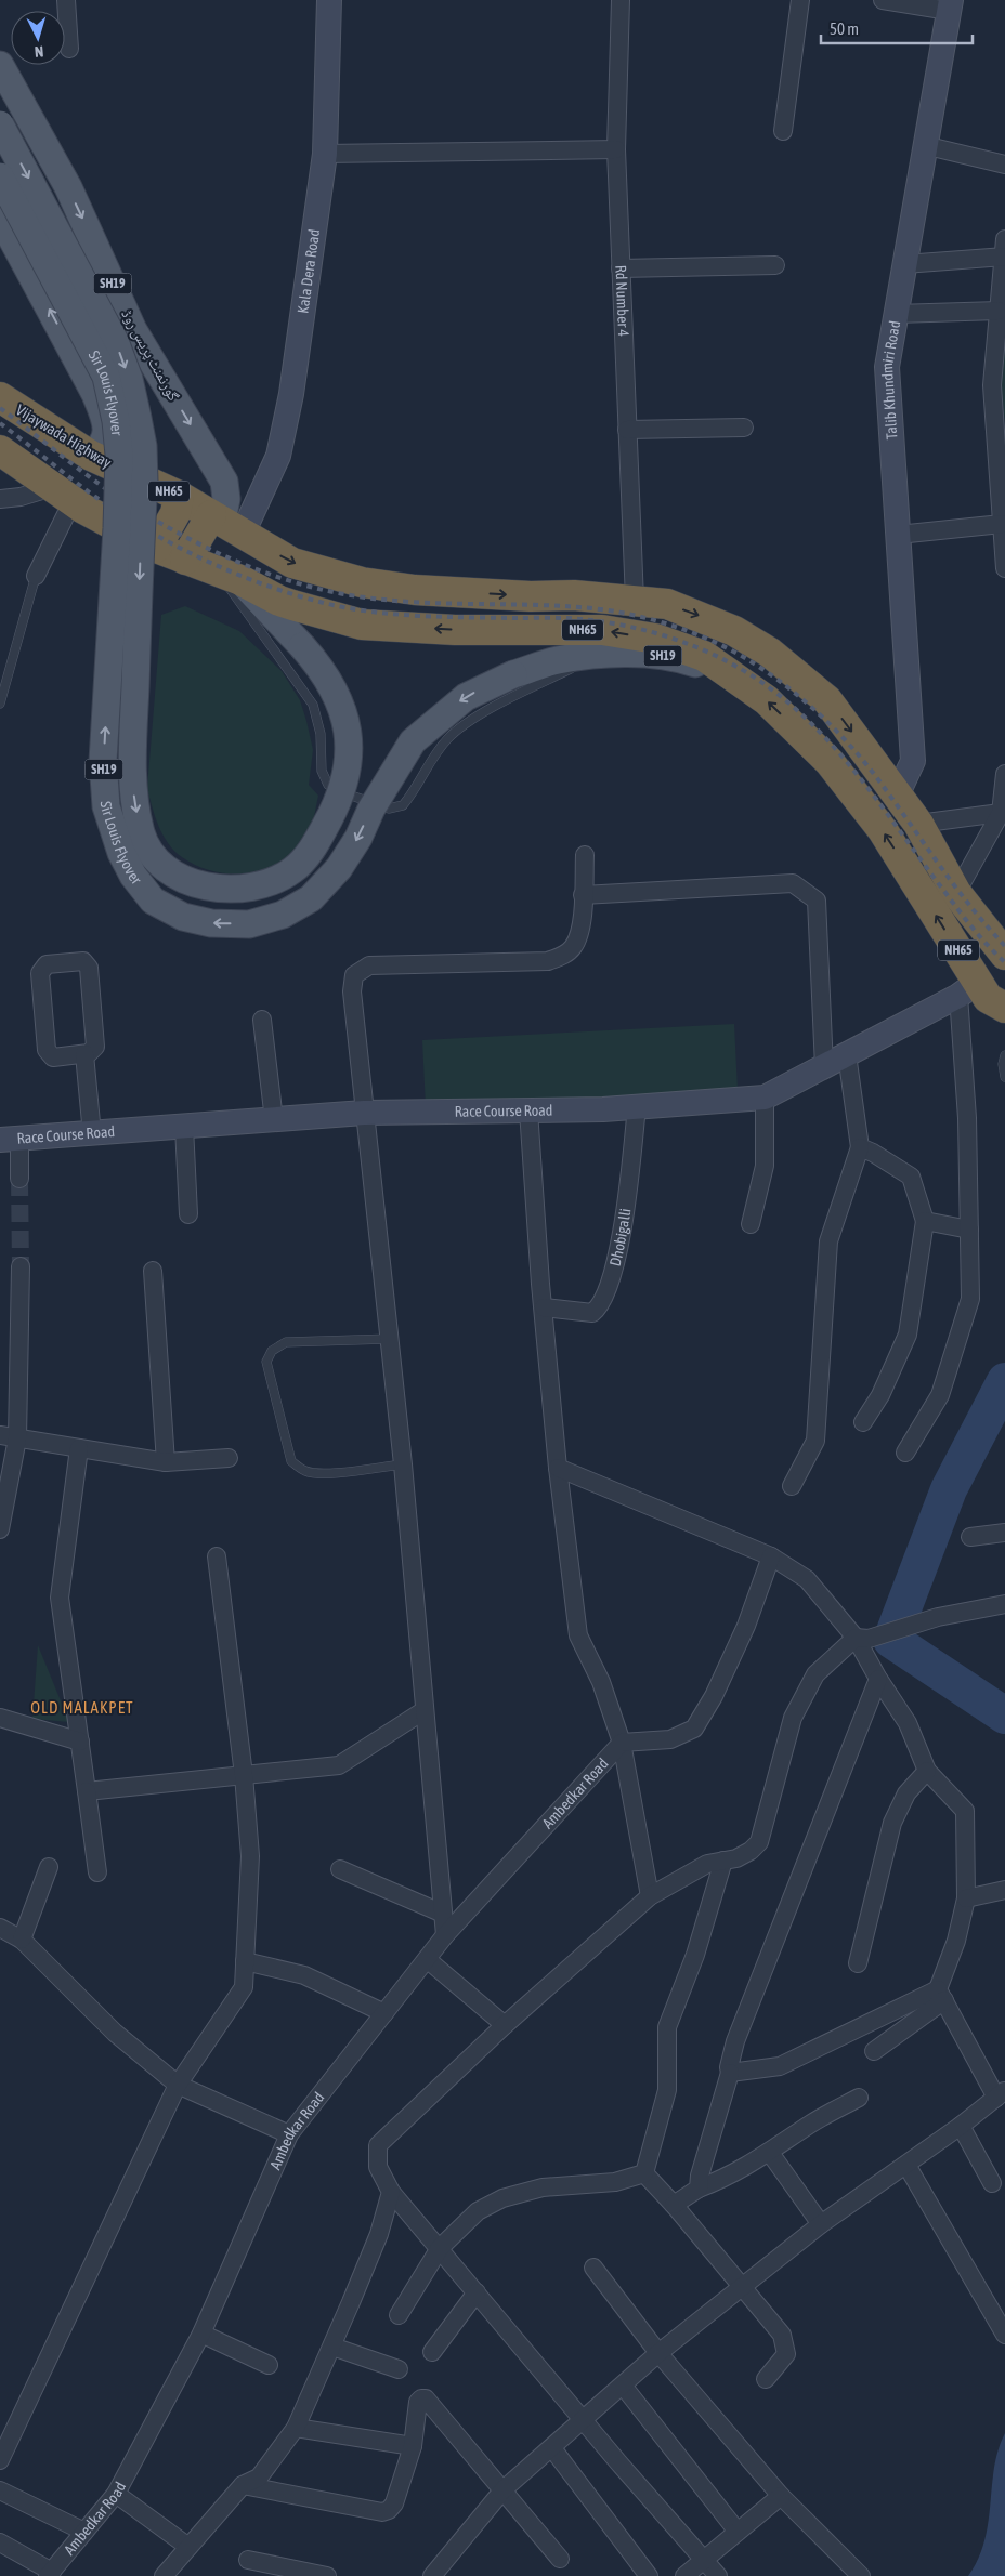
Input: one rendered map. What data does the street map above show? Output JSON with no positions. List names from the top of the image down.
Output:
{
  "streets": {
    "highway": ["Vijaywada Highway", "NH65"],
    "main road": ["SH19", "گورنمنٹ پریس روڈ", "Sir Louis Flyover"],
    "street": [
      "Kala Dera Road",
      "Rd Number 4",
      "Talib Khundmiri Road",
      "Race Course Road",
      "Dhobigalli",
      "Ambedkar Road"
    ]
  },
  "crossings": [
    ["Kala Dera Road", "گورنمنٹ پریس روڈ"],
    ["Kala Dera Road", "Vijaywada Highway"],
    ["Kala Dera Road", "NH65"],
    ["SH19", "Sir Louis Flyover"],
    ["SH19", "NH65"],
    ["Rd Number 4", "NH65"],
    ["گورنمنٹ پریس روڈ", "Vijaywada Highway"],
    ["گورنمنٹ پریس روڈ", "NH65"],
    ["Talib Khundmiri Road", "NH65"],
    ["Sir Louis Flyover", "NH65"],
    ["Vijaywada Highway", "NH65"],
    ["NH65", "Race Course Road"],
    ["Race Course Road", "Dhobigalli"]
  ],
  "one_way": ["گورنمنٹ پریس روڈ"],
  "districts": ["OLD MALAKPET"],
  "scale_bar": "50 m",
  "north": "bottom"
}
